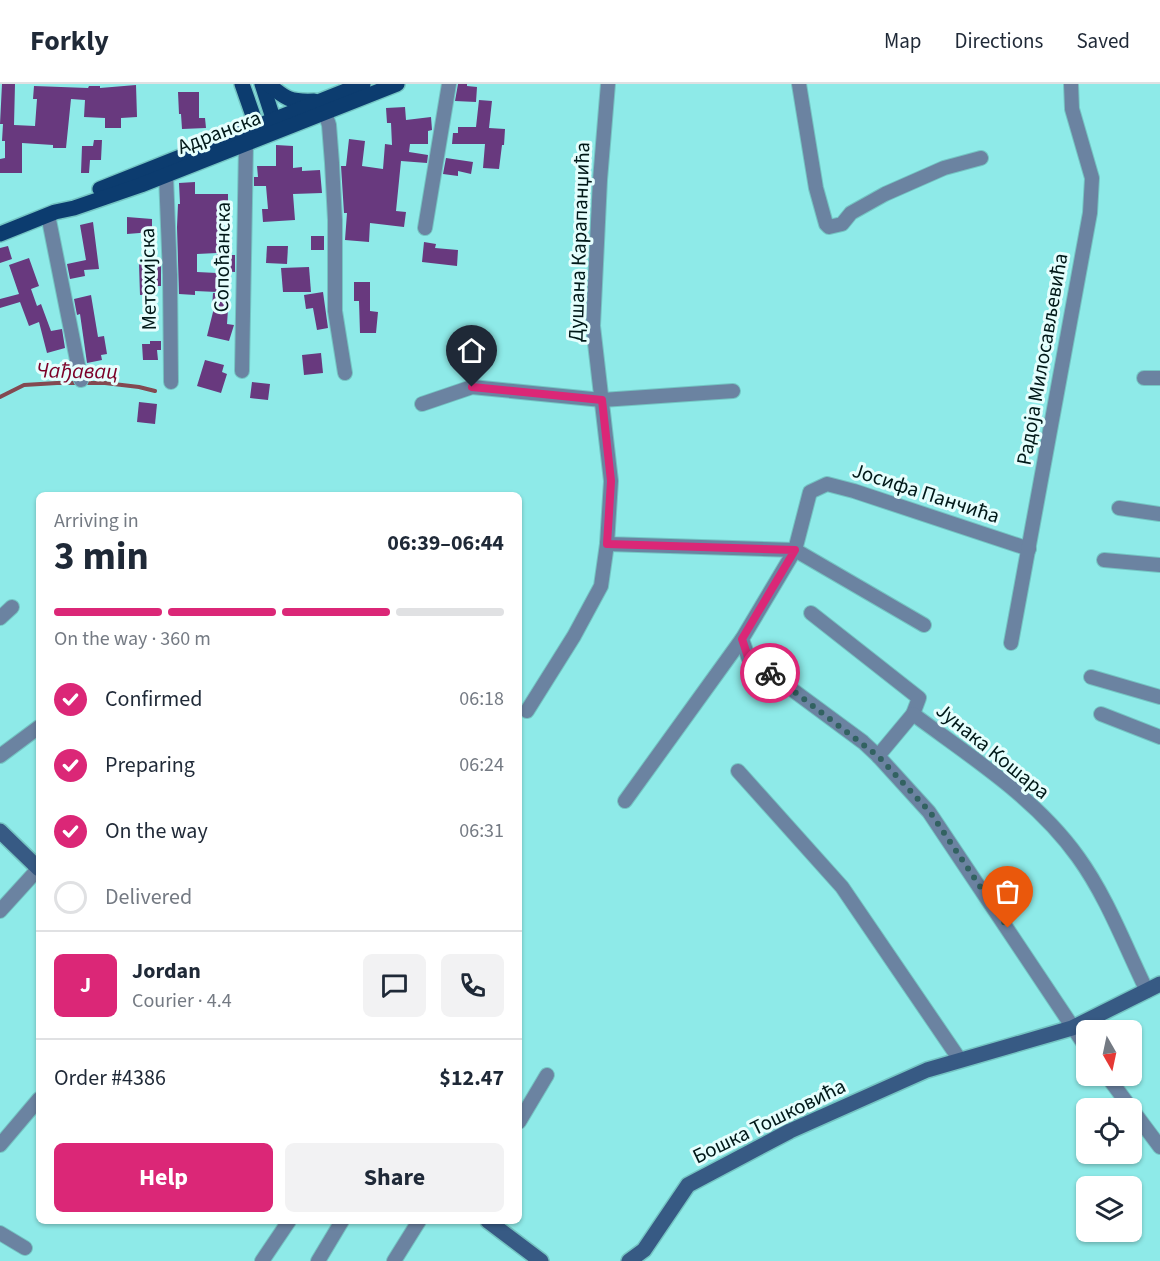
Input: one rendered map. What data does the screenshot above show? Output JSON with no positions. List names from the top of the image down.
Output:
{
  "streets": {
    "main road": ["Адранска"],
    "street": [
      "Душана Карапанџића",
      "Сопоћанска",
      "Метохијска",
      "Радоја Милосављевића",
      "Јосифа Панчића",
      "Јунака Кошара",
      "Бошка Тошковића"
    ]
  },
  "crossings": [
    ["Адранска", "Сопоћанска"],
    ["Адранска", "Метохијска"],
    ["Радоја Милосављевића", "Јосифа Панчића"],
    ["Јунака Кошара", "Бошка Тошковића"]
  ],
  "water": ["Чађавац"],
  "north": "bottom",
  "page": {
    "header": "Forkly",
    "nav": ["Map", "Directions", "Saved"],
    "heading": ["3 min", "Arriving in", "06:39–06:44"],
    "panel": [
      "Jordan",
      "Courier · 4.4",
      "Order #4386",
      "$12.47"
    ],
    "bar": "On the way · 360 m",
    "list": [
      ["Confirmed", "06:18"],
      ["Preparing", "06:24"],
      ["On the way", "06:31"],
      "Delivered"
    ],
    "round": "J",
    "buttons": ["Help", "Share"]
  }
}
